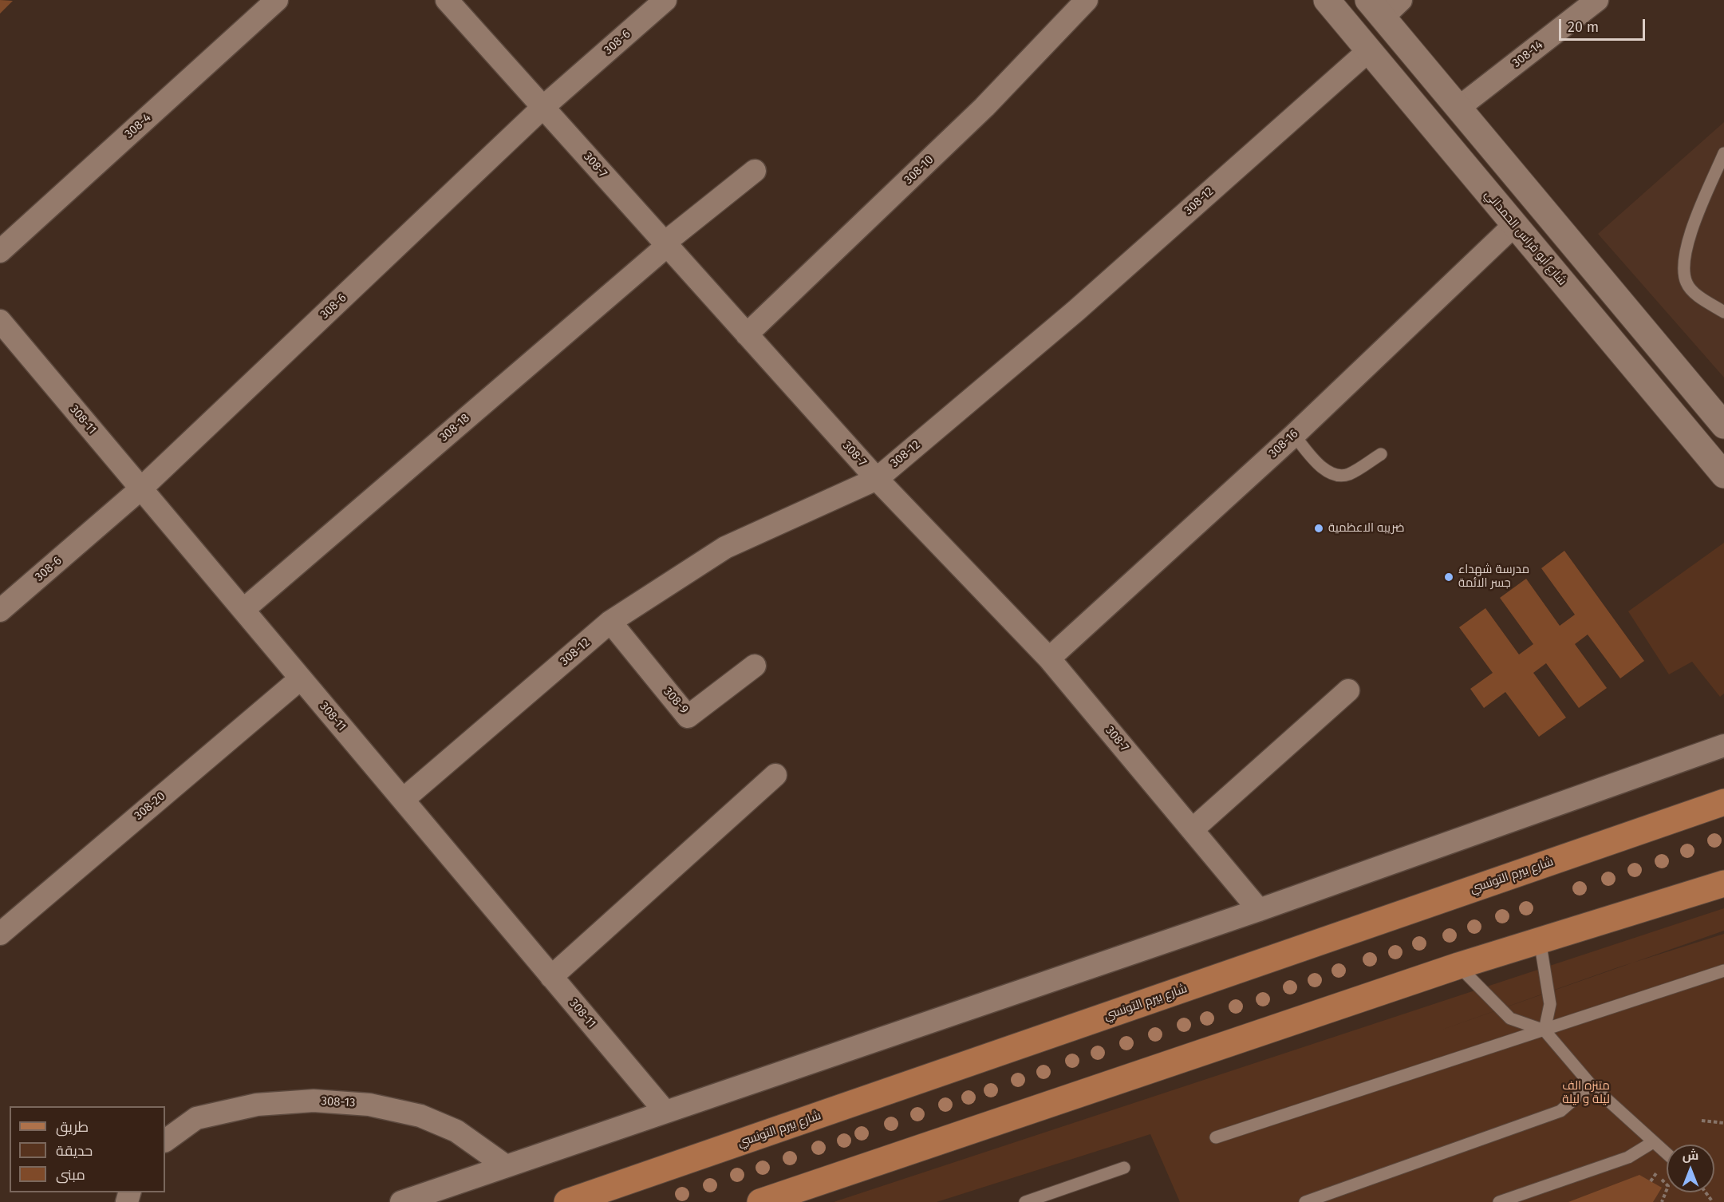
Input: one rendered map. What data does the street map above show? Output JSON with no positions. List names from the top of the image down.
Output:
{
  "streets": {
    "main road": ["شارع بيرم التونسي"],
    "street": [
      "308-6",
      "308-14",
      "308-4",
      "308-7",
      "308-10",
      "308-12",
      "شارع أبو فراس الحمداني",
      "308-11",
      "308-18",
      "308-16",
      "308-9",
      "308-20",
      "308-13"
    ]
  },
  "crossings": [
    ["308-6", "308-7"],
    ["308-6", "308-11"],
    ["308-7", "308-10"],
    ["308-7", "308-12"],
    ["308-7", "308-18"],
    ["308-7", "308-16"],
    ["308-12", "شارع أبو فراس الحمداني"],
    ["308-12", "308-11"],
    ["308-12", "308-9"],
    ["شارع أبو فراس الحمداني", "308-16"],
    ["308-11", "308-18"],
    ["308-11", "308-20"]
  ],
  "parks": ["متنزه الف ليلة و ليلة"],
  "places": ["ضريبه الاعظمية", "مدرسة شهداء جسر الائمة"],
  "legend": ["طريق", "حديقة", "مبنى"],
  "scale_bar": "20 m",
  "north": "top"
}
